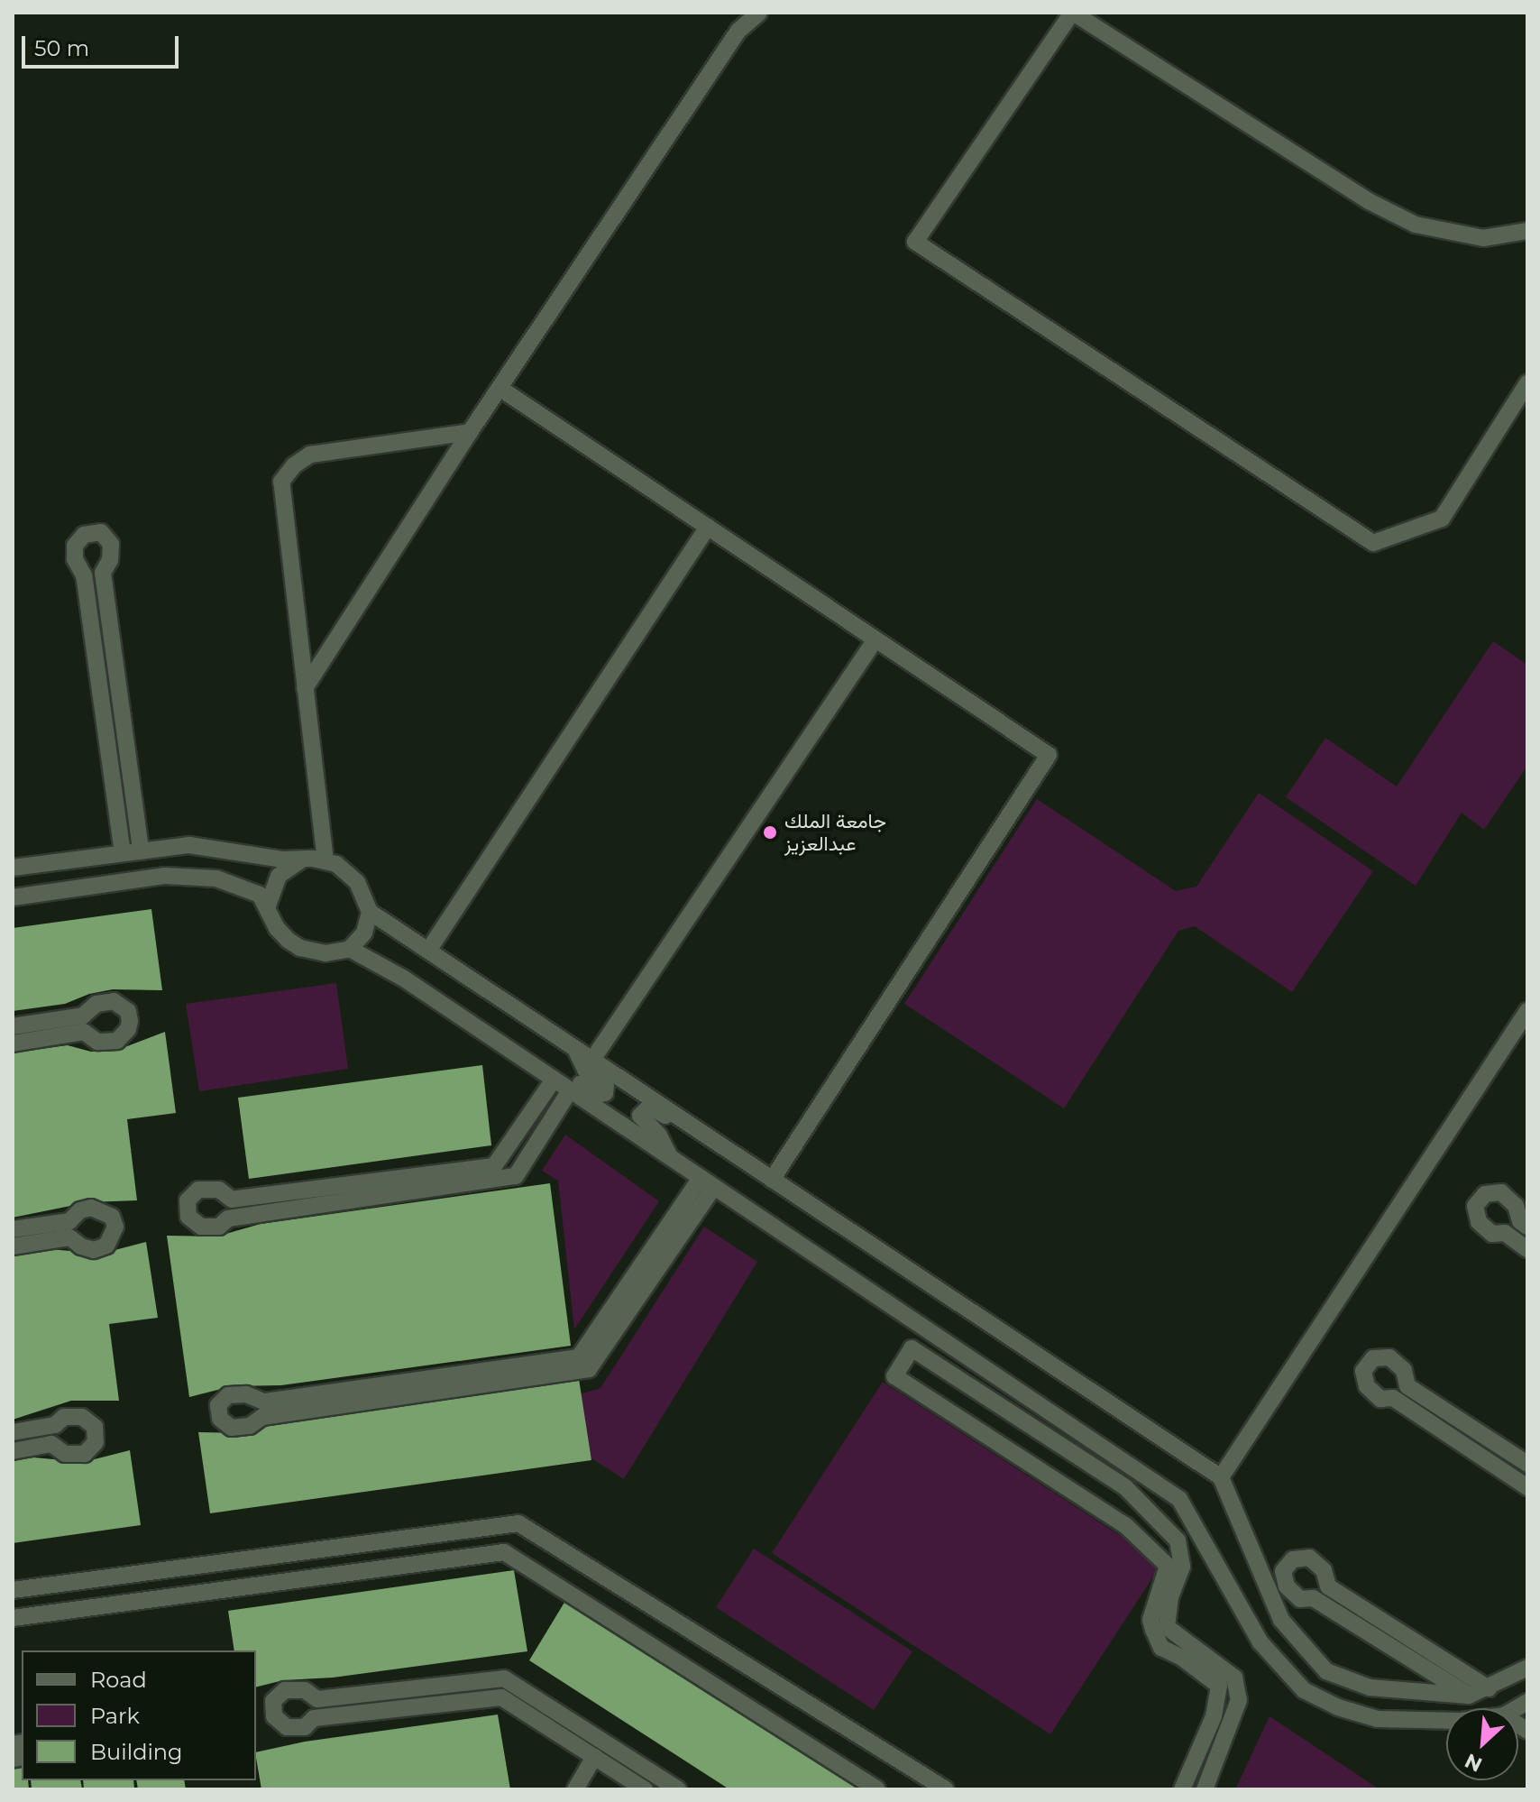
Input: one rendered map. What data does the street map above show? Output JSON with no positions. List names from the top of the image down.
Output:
{
  "places": ["جامعة الملك عبدالعزيز"],
  "legend": ["Road", "Park", "Building"],
  "scale_bar": "50 m",
  "north": "bottom left"
}
